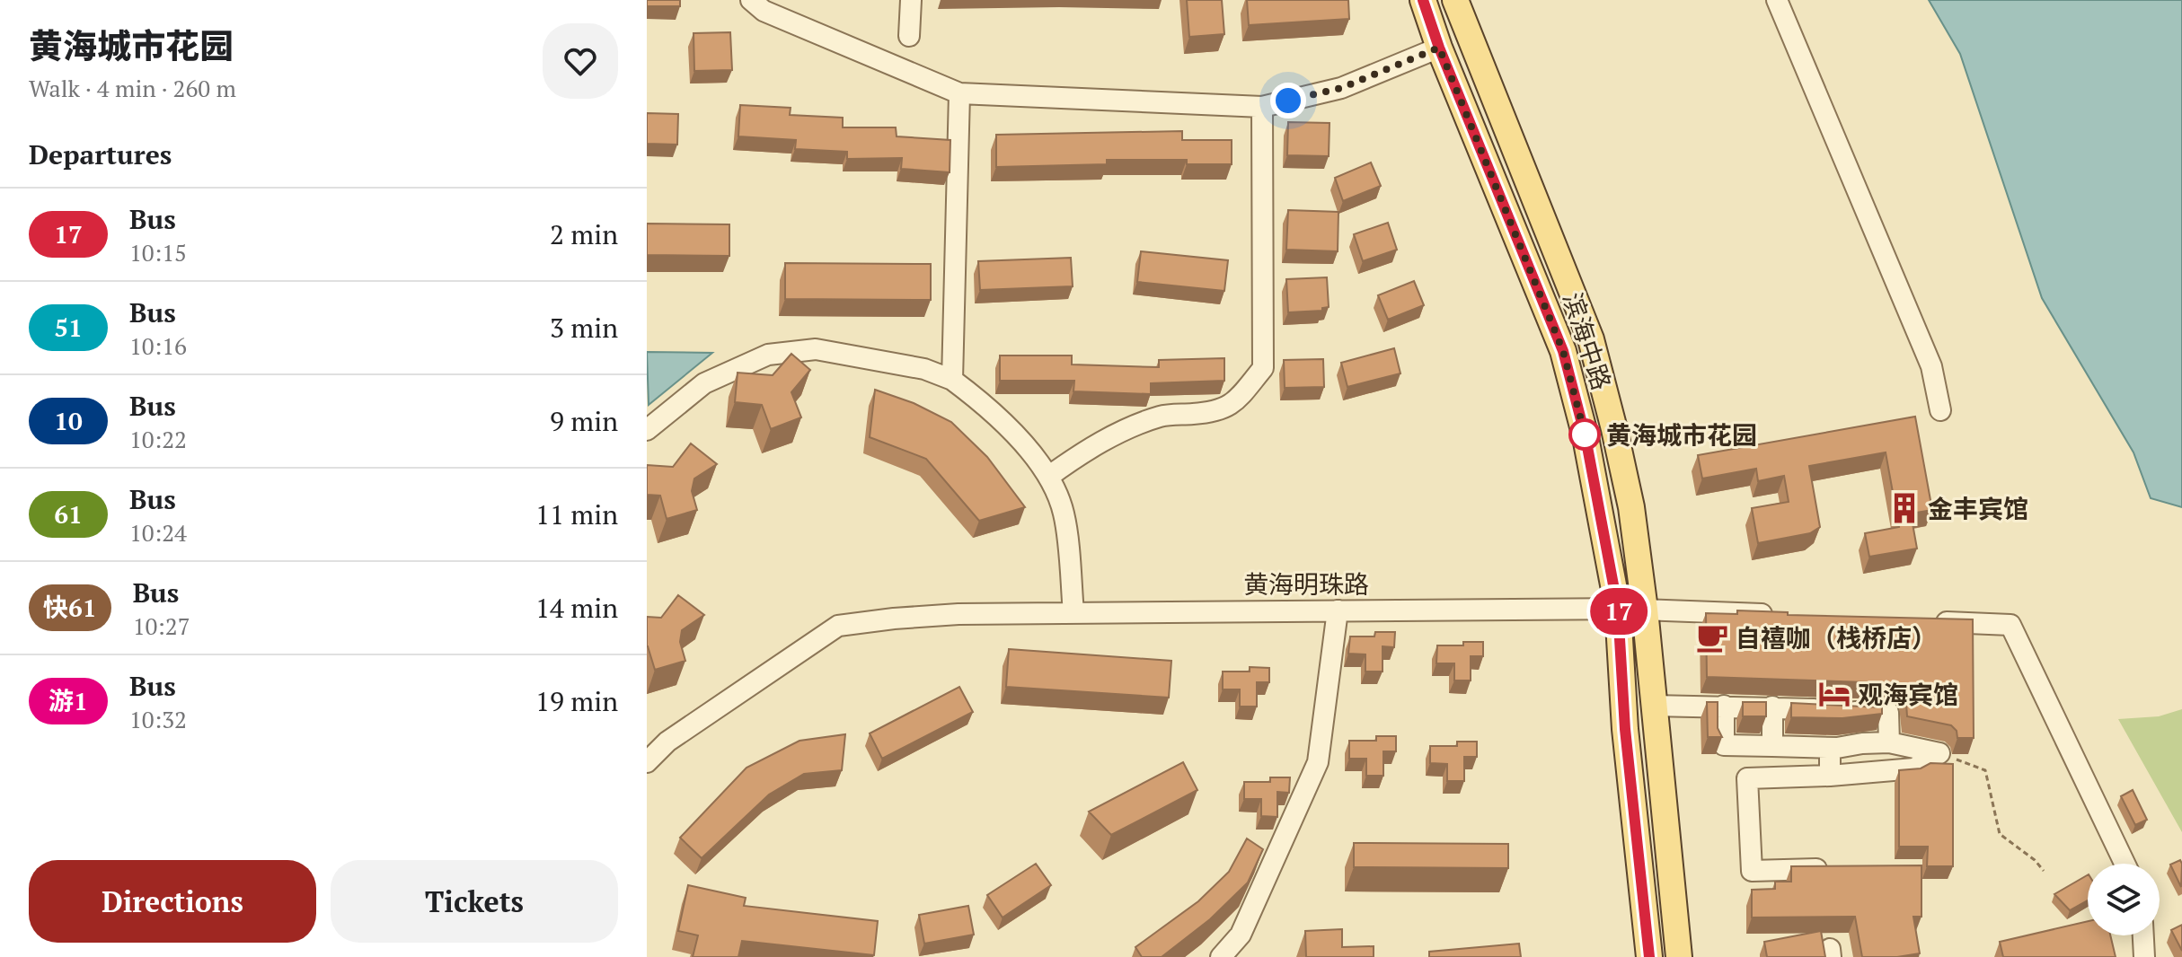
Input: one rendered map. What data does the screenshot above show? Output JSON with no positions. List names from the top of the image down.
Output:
{
  "streets": {
    "main road": ["滨海中路"],
    "street": ["黄海明珠路"]
  },
  "crossings": [
    ["滨海中路", "黄海明珠路"]
  ],
  "places": {
    "other": ["黄海城市花园"],
    "building": ["金丰宾馆"],
    "cafe": ["自禧咖（栈桥店）"],
    "hotel": ["观海宾馆"]
  },
  "lines": ["bus line 17"],
  "page": {
    "heading": [
      ["黄海城市花园", "Walk · 4 min · 260 m"],
      "Departures"
    ],
    "on_map": "17",
    "list": [
      {
        "mark": "17",
        "name": "Bus",
        "note": "10:15",
        "value": "2 min"
      },
      {
        "mark": "51",
        "name": "Bus",
        "note": "10:16",
        "value": "3 min"
      },
      {
        "mark": "10",
        "name": "Bus",
        "note": "10:22",
        "value": "9 min"
      },
      {
        "mark": "61",
        "name": "Bus",
        "note": "10:24",
        "value": "11 min"
      },
      {
        "mark": "快61",
        "name": "Bus",
        "note": "10:27",
        "value": "14 min"
      },
      {
        "mark": "游1",
        "name": "Bus",
        "note": "10:32",
        "value": "19 min"
      }
    ],
    "buttons": ["Directions", "Tickets"]
  }
}
